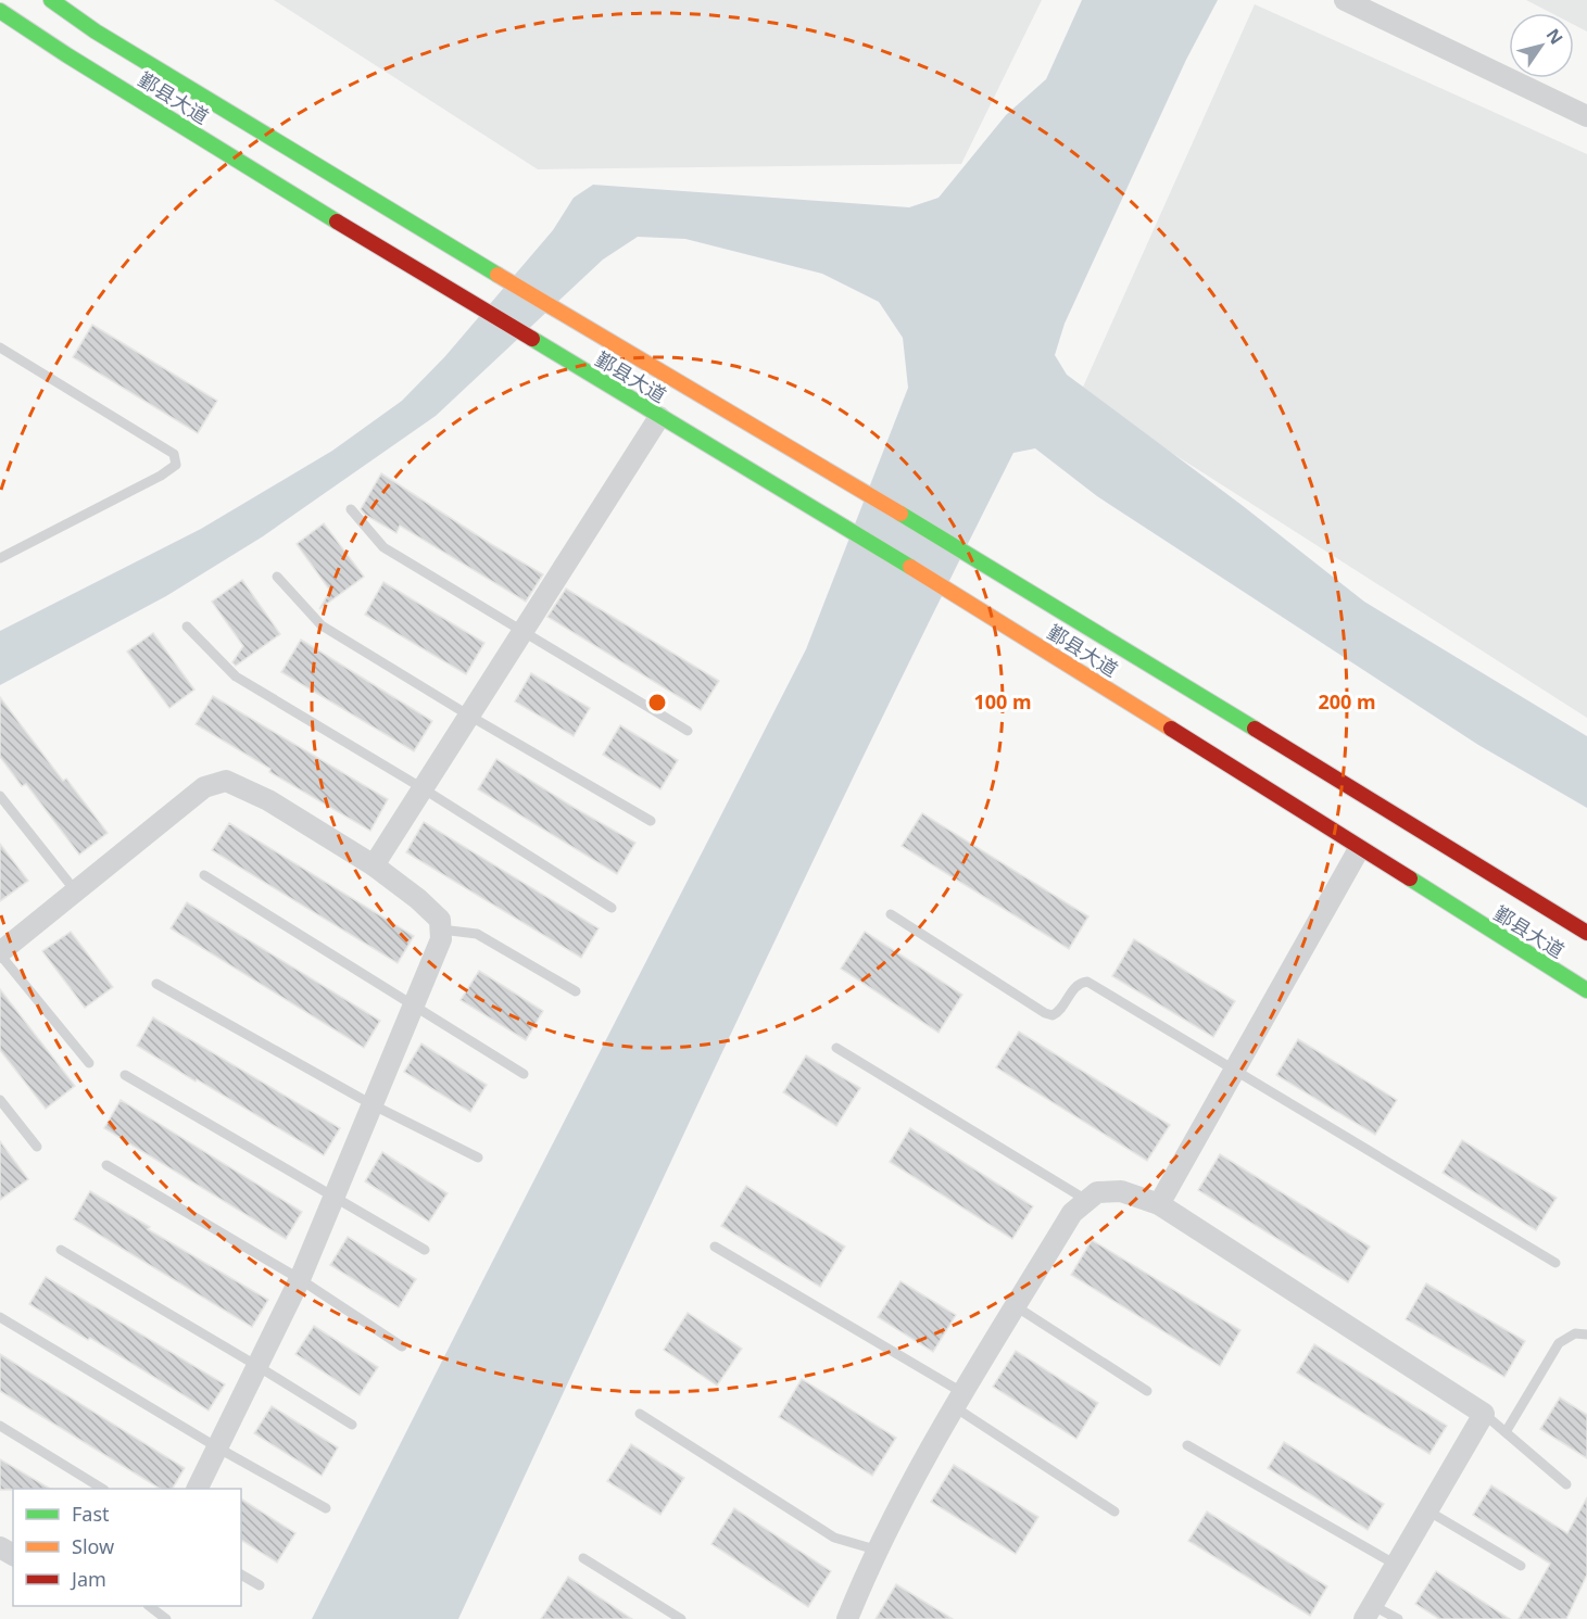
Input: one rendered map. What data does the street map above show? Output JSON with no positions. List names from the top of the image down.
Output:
{
  "streets": {
    "main road": ["鄞县大道"]
  },
  "legend": ["Fast", "Slow", "Jam"],
  "north": "top right",
  "rings": ["100 m", "200 m"]
}
